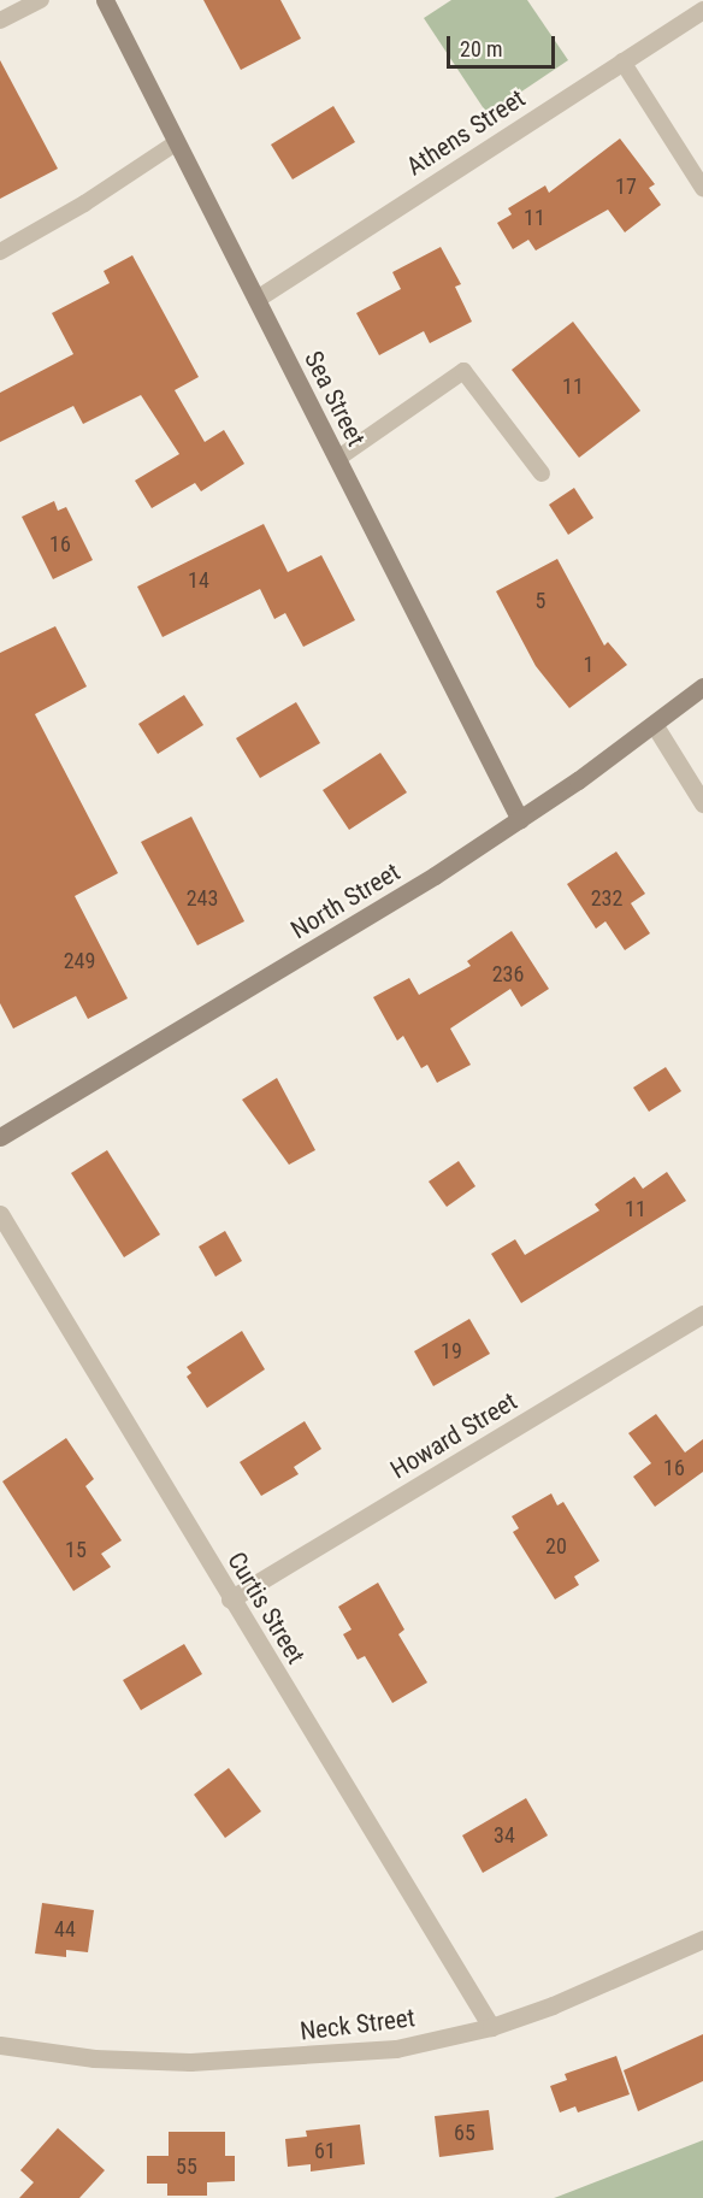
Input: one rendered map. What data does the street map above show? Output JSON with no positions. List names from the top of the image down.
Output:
{
  "streets": {
    "street": [
      "Athens Street",
      "Sea Street",
      "North Street",
      "Howard Street",
      "Curtis Street",
      "Neck Street"
    ]
  },
  "crossings": [
    ["Athens Street", "Sea Street"],
    ["Sea Street", "North Street"],
    ["Howard Street", "Curtis Street"],
    ["Curtis Street", "Neck Street"]
  ],
  "house_numbers": [
    "17",
    "11",
    "11",
    "16",
    "14",
    "5",
    "1",
    "243",
    "232",
    "249",
    "236",
    "11",
    "19",
    "16",
    "20",
    "15",
    "34",
    "44",
    "65",
    "61",
    "55"
  ],
  "scale_bar": "20 m"
}
